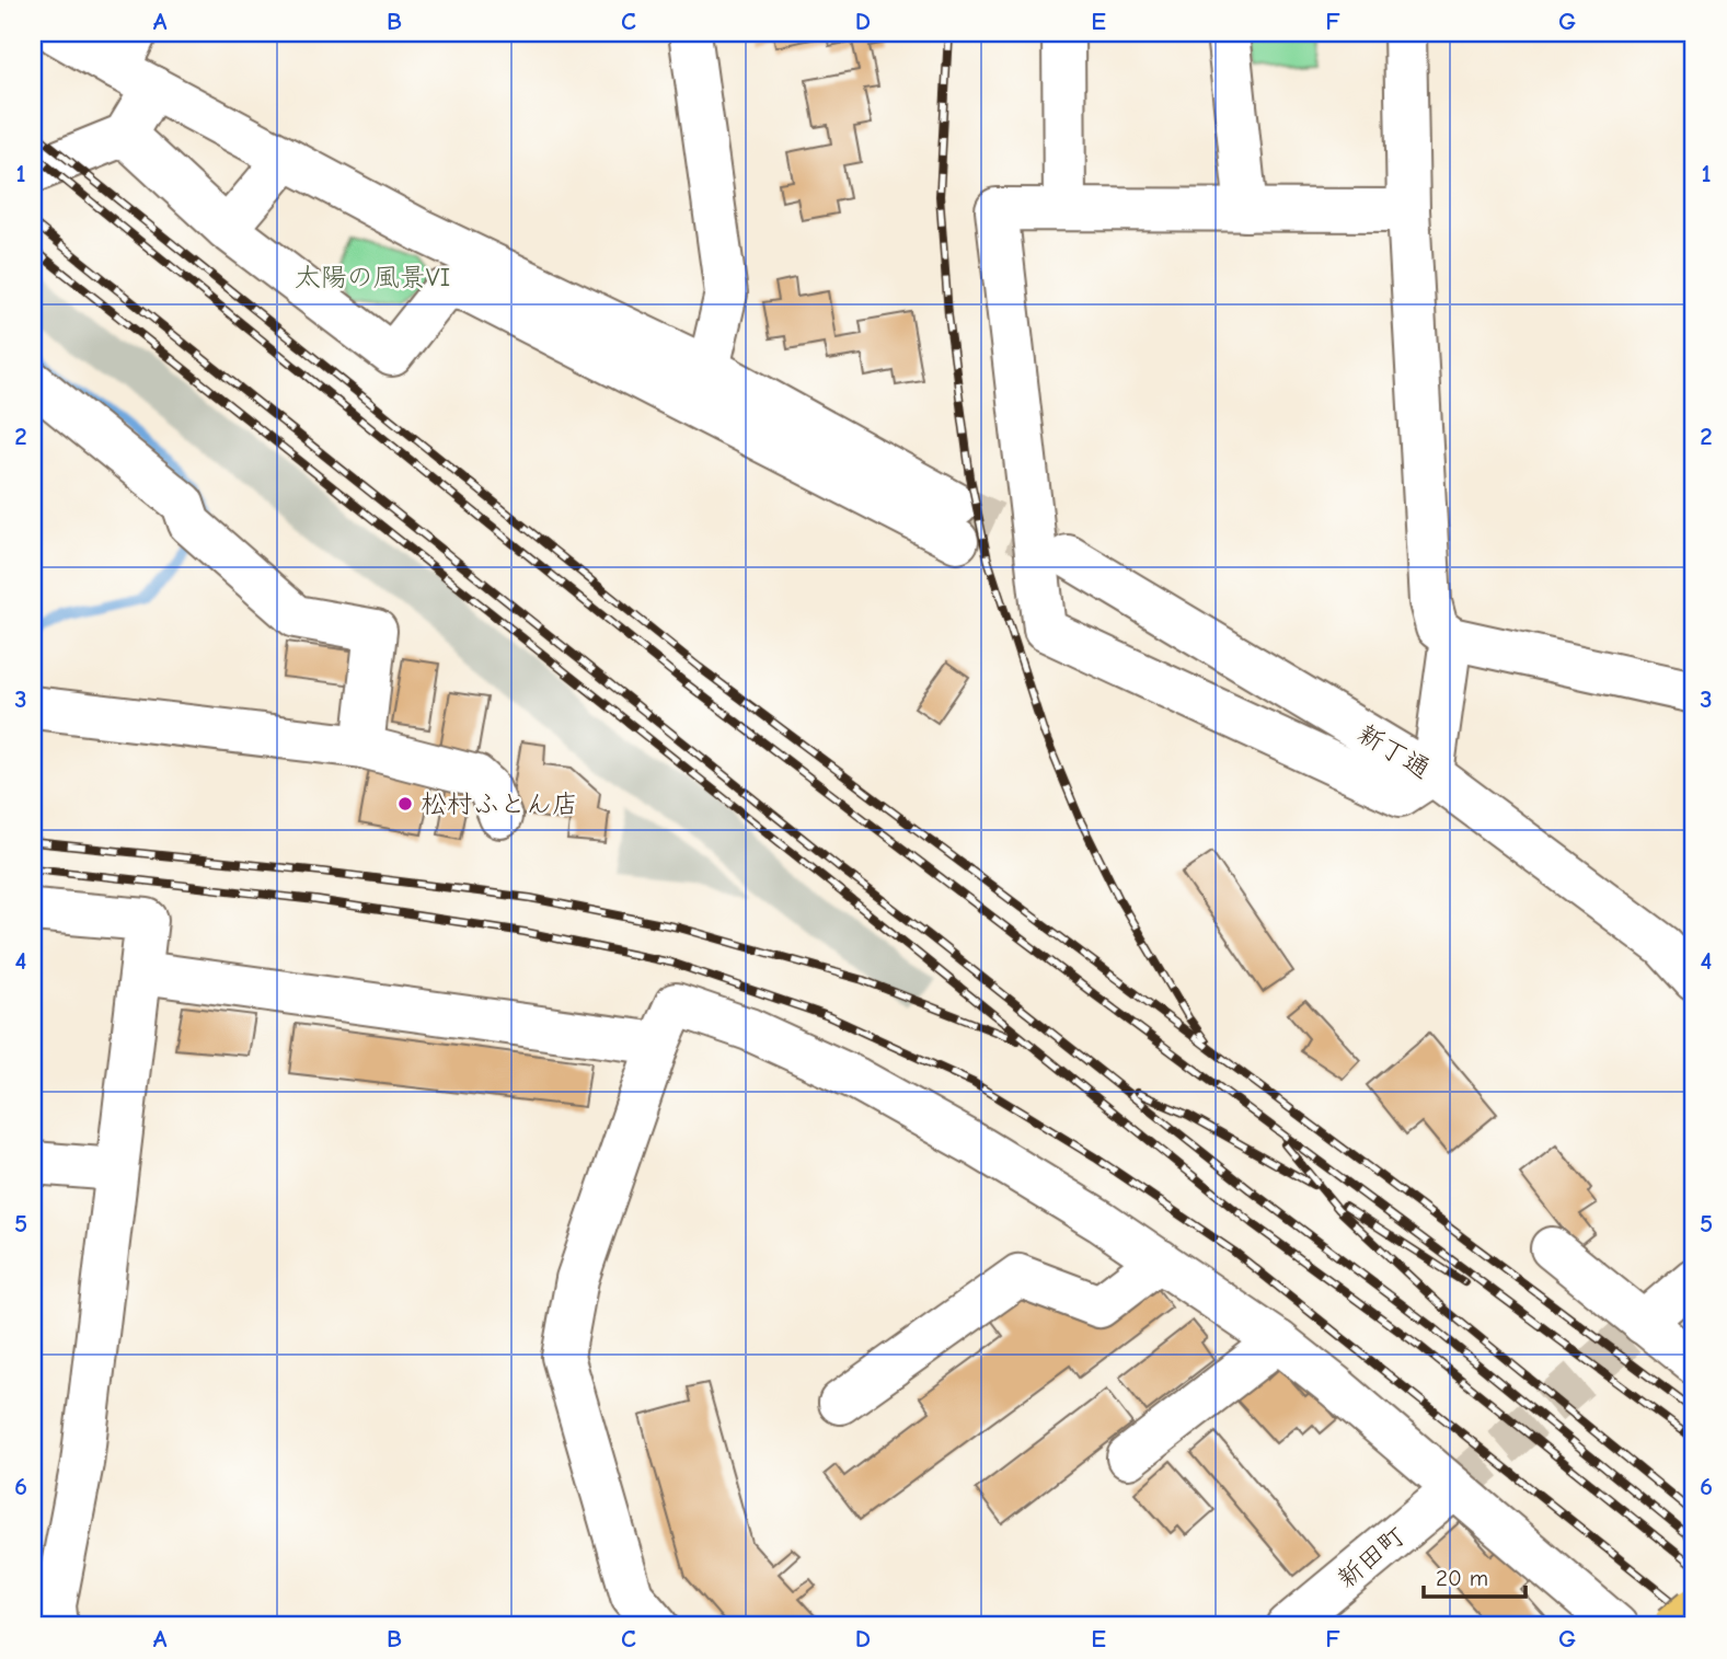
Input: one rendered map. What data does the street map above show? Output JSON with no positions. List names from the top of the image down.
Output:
{
  "streets": {
    "street": ["新丁通", "新田町"]
  },
  "parks": ["太陽の風景VI"],
  "places": ["松村ふとん店"],
  "scale_bar": "20 m",
  "grid": {
    "columns": [
      "A",
      "B",
      "C",
      "D",
      "E",
      "F",
      "G"
    ],
    "rows": [
      "1",
      "2",
      "3",
      "4",
      "5",
      "6"
    ]
  }
}
